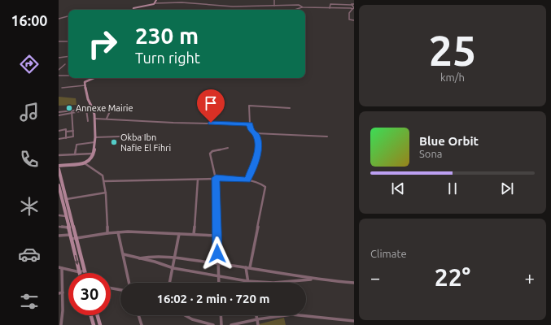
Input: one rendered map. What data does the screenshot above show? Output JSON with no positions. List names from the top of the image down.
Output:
{
  "places": ["Annexe Mairie", "Okba Ibn Nafie El Fihri"],
  "page": {
    "tabs": "16:00",
    "tile": [
      ["25", "km/h"],
      "Climate"
    ],
    "turn": ["230 m", "Turn right"],
    "song": ["Blue Orbit", "Sona"],
    "heat": ["−", "22°", "+"],
    "limit": "30",
    "trip": "16:02 · 2 min · 720 m"
  }
}
